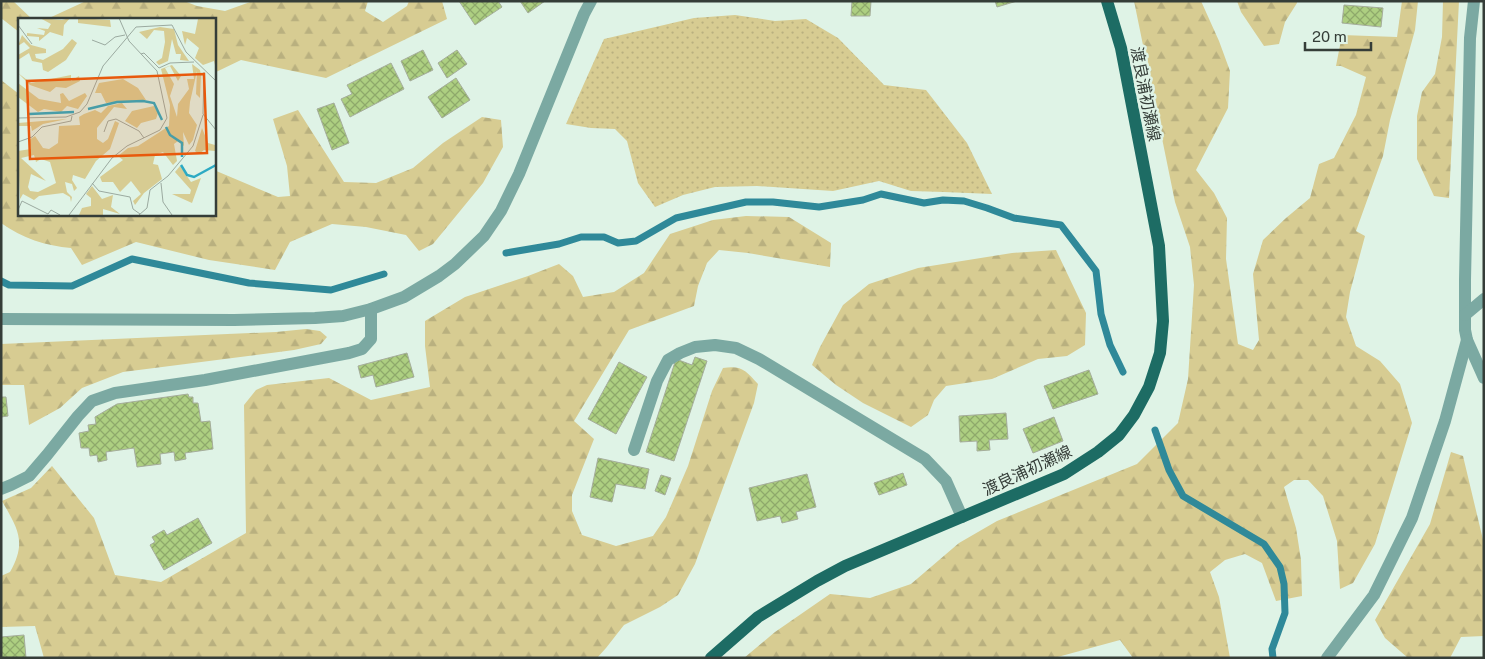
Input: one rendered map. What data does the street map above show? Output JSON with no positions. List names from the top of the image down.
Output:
{
  "streets": {
    "main road": ["渡良浦初瀬線"]
  },
  "scale_bar": "20 m"
}
